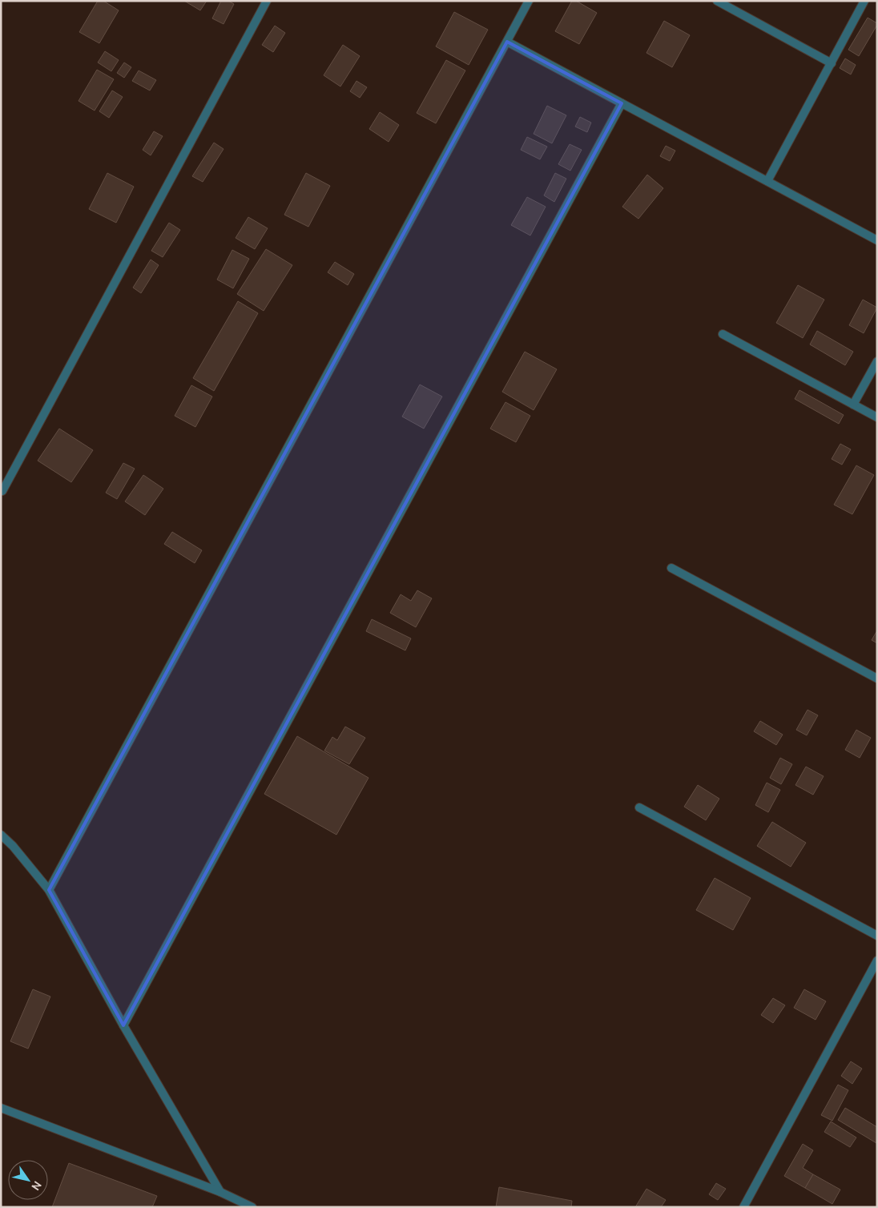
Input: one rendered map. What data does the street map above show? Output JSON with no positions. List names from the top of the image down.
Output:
{
  "north": "bottom right"
}
